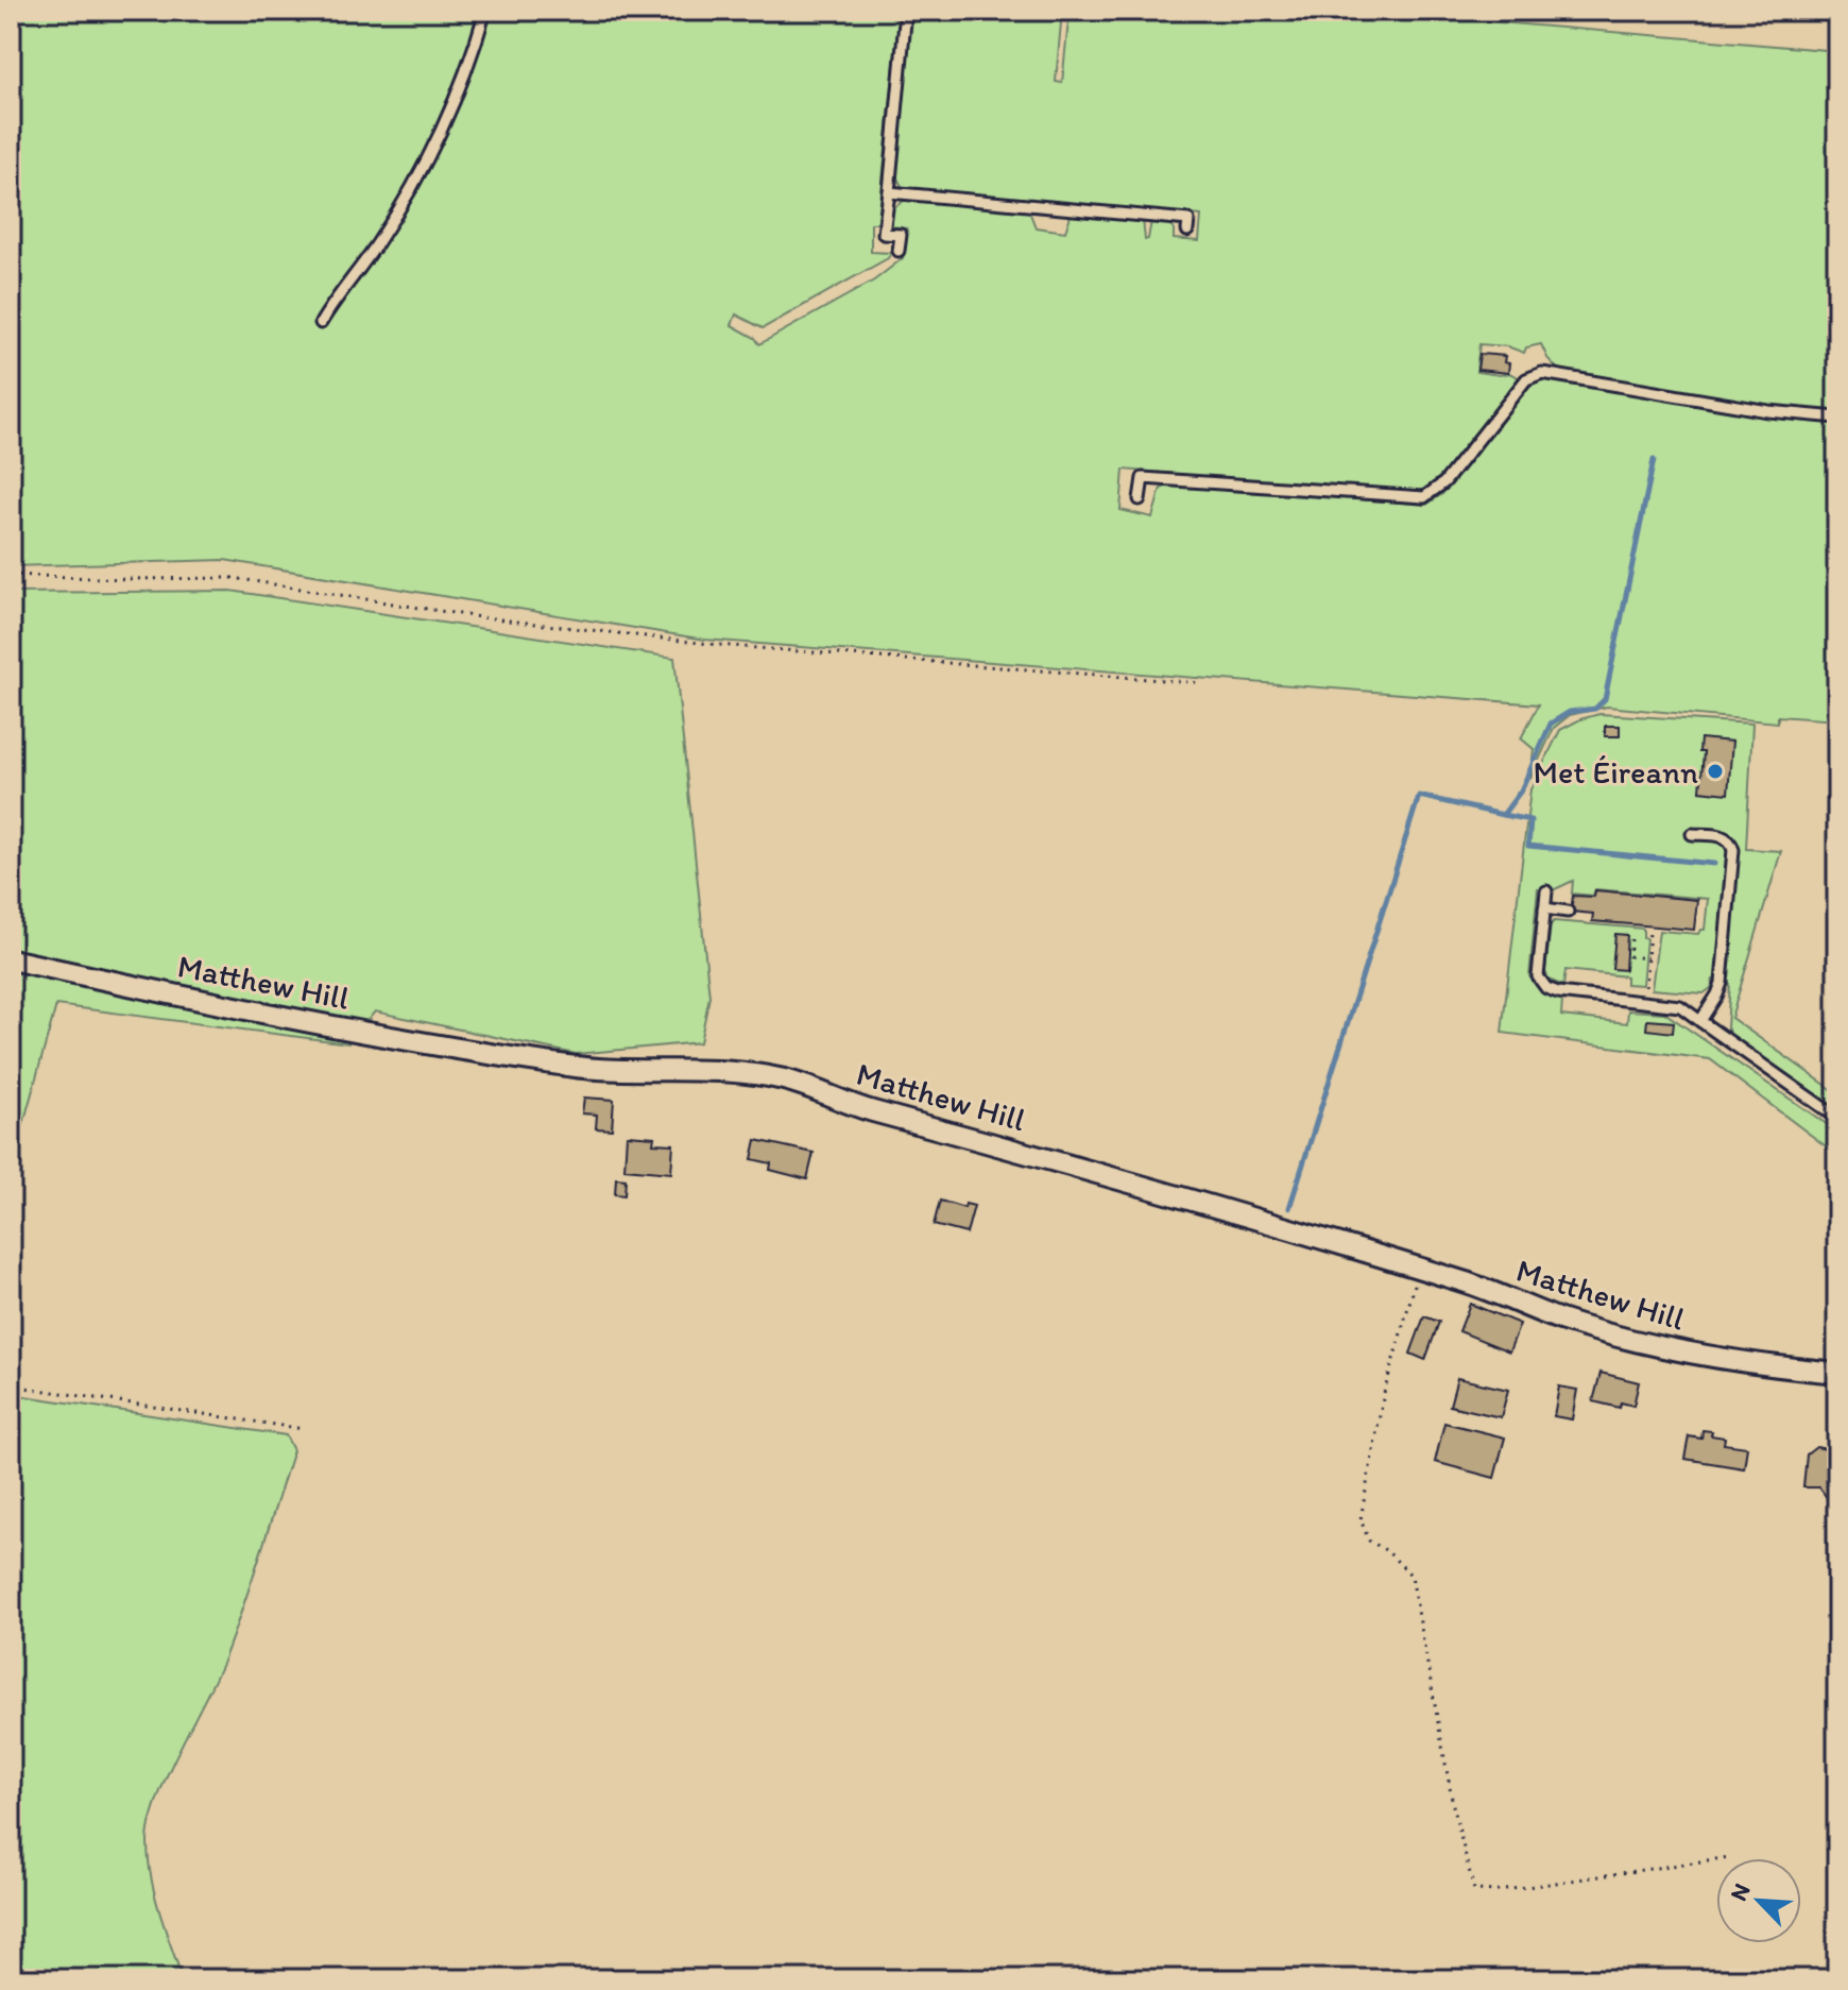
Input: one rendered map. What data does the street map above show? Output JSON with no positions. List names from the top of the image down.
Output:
{
  "streets": {
    "street": ["Matthew Hill"]
  },
  "places": ["Met Éireann"],
  "north": "top left"
}
